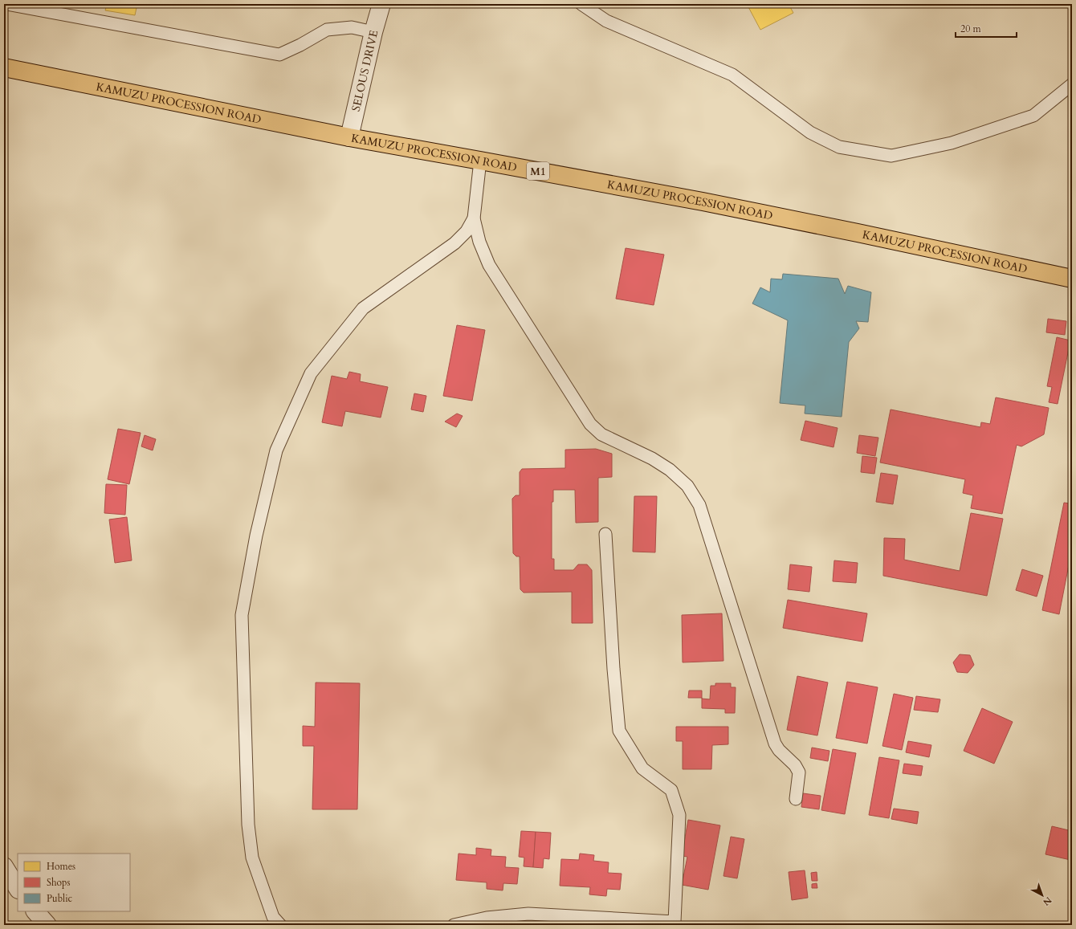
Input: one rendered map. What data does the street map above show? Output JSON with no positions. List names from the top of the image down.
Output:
{
  "streets": {
    "highway": ["KAMUZU PROCESSION ROAD", "M1"],
    "street": ["SELOUS DRIVE"]
  },
  "crossings": [
    ["SELOUS DRIVE", "KAMUZU PROCESSION ROAD"]
  ],
  "legend": ["Homes", "Shops", "Public"],
  "scale_bar": "20 m",
  "north": "bottom right"
}
